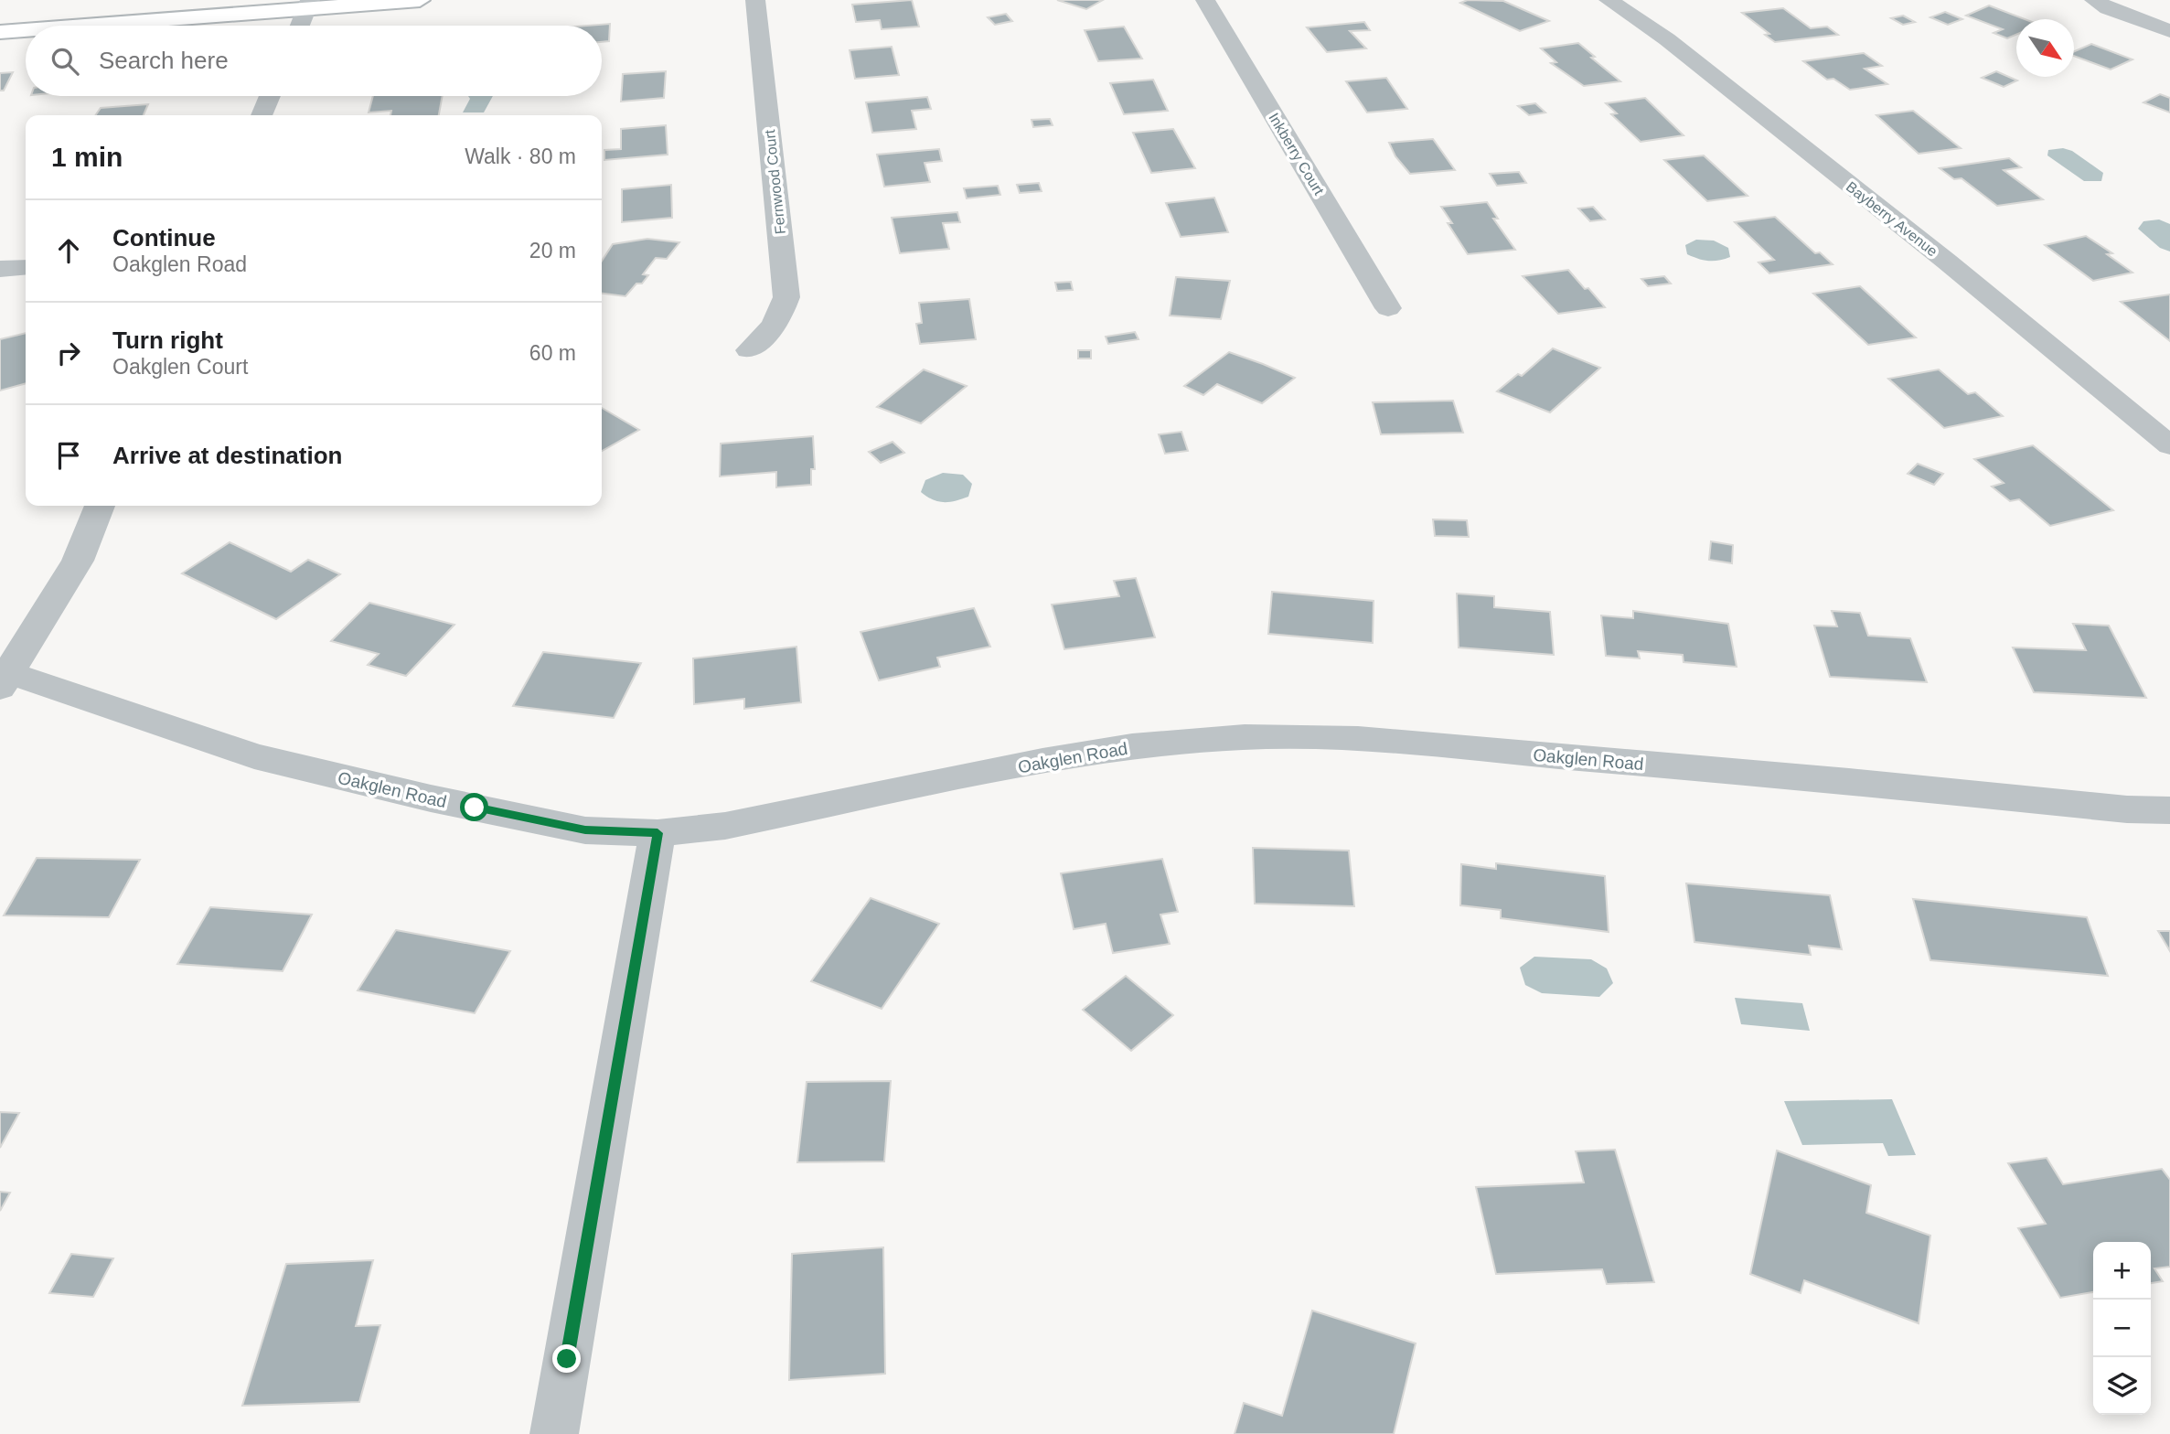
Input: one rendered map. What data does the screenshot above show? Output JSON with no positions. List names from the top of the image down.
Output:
{
  "streets": {
    "street": [
      "Inkberry Court",
      "Fernwood Court",
      "Bayberry Avenue",
      "Oakglen Road"
    ]
  },
  "north": "bottom right",
  "page": {
    "search": "Search here",
    "heading": ["1 min", "Walk · 80 m"],
    "list": [
      ["Continue", "Oakglen Road", "20 m"],
      ["Turn right", "Oakglen Court", "60 m"],
      "Arrive at destination"
    ],
    "map_buttons": ["+", "−"]
  }
}
